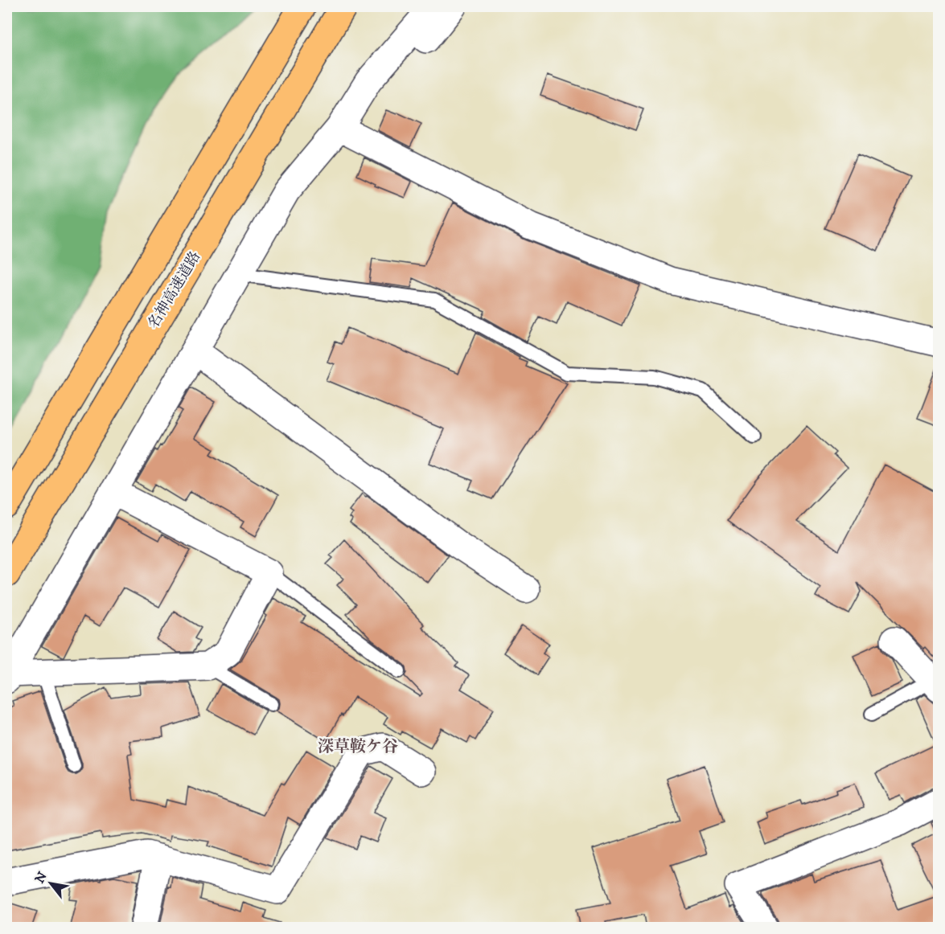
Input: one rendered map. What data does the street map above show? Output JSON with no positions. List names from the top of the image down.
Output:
{
  "streets": {
    "highway": ["名神高速道路"]
  },
  "districts": ["深草鞍ケ谷"],
  "north": "top left"
}
